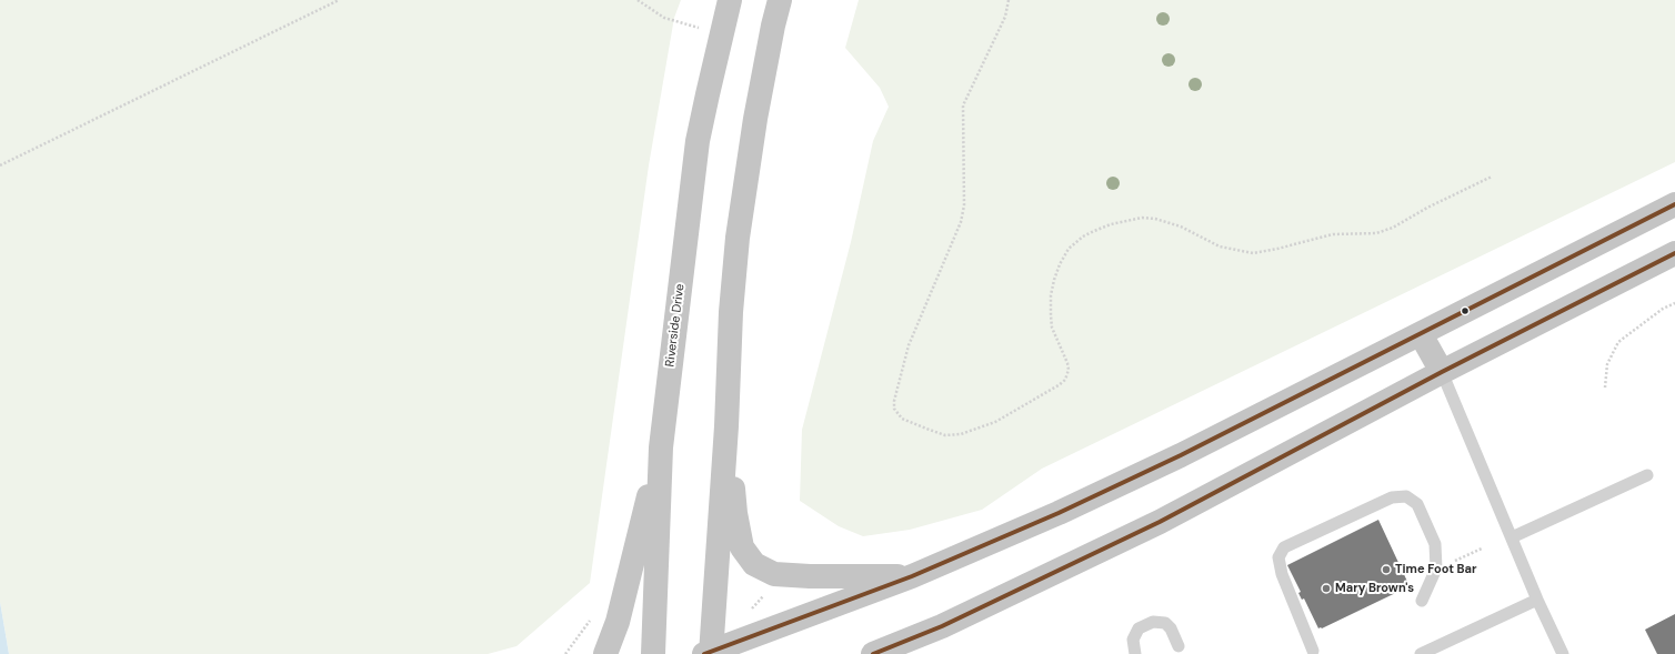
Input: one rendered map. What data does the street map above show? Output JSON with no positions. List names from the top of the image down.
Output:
{
  "streets": {
    "main road": ["Riverside Drive"]
  },
  "places": ["Time Foot Bar", "Mary Brown's"]
}
